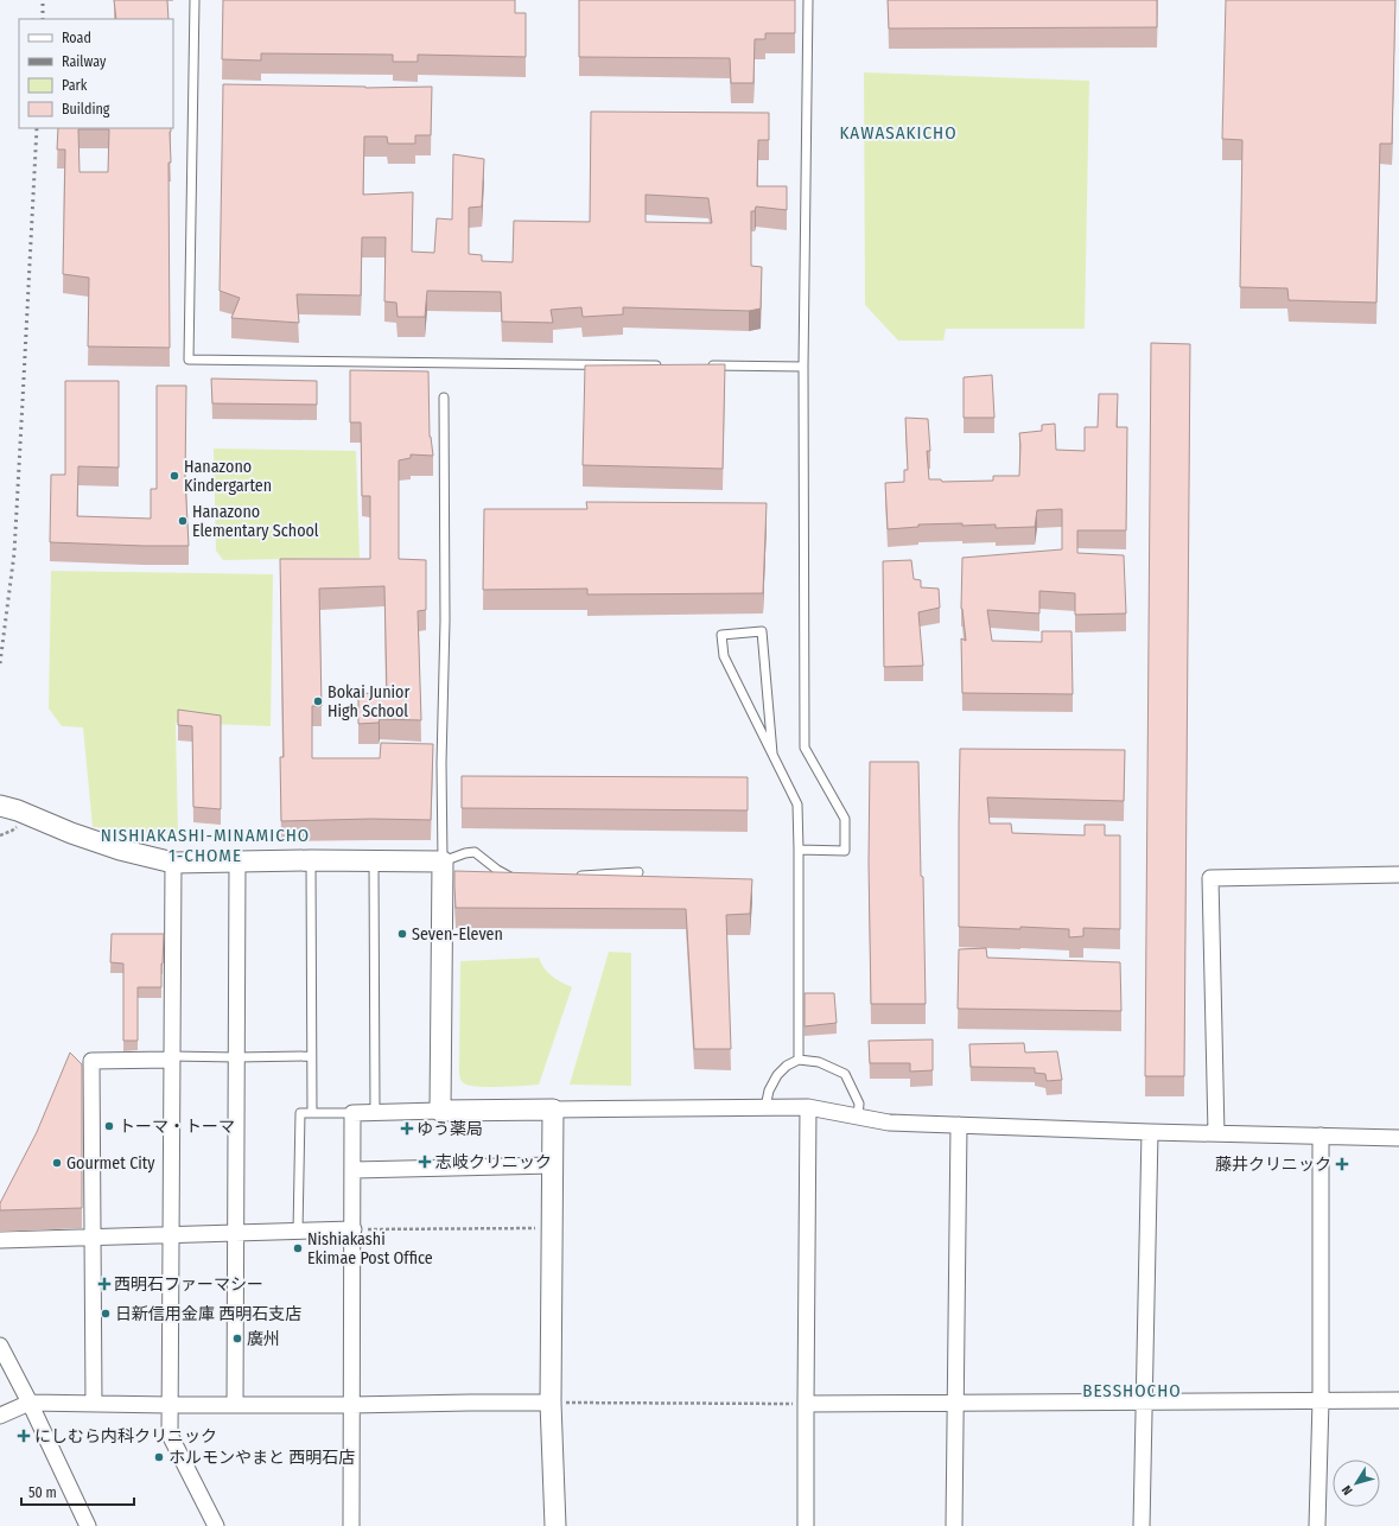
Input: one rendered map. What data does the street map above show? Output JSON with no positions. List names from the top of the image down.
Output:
{
  "districts": ["KAWASAKICHO", "NISHIAKASHI-MINAMICHO 1-CHOME", "BESSHOCHO"],
  "places": {
    "other": [
      "Hanazono Kindergarten",
      "Hanazono Elementary School",
      "Bokai Junior High School",
      "Seven-Eleven",
      "トーマ・トーマ",
      "Gourmet City",
      "Nishiakashi Ekimae Post Office",
      "日新信用金庫 西明石支店",
      "廣州",
      "ホルモンやまと 西明石店"
    ],
    "health": [
      "ゆう薬局",
      "志岐クリニック",
      "藤井クリニック",
      "西明石ファーマシー",
      "にしむら内科クリニック"
    ]
  },
  "legend": [
    "Road",
    "Railway",
    "Park",
    "Building"
  ],
  "scale_bar": "50 m",
  "north": "bottom left"
}
